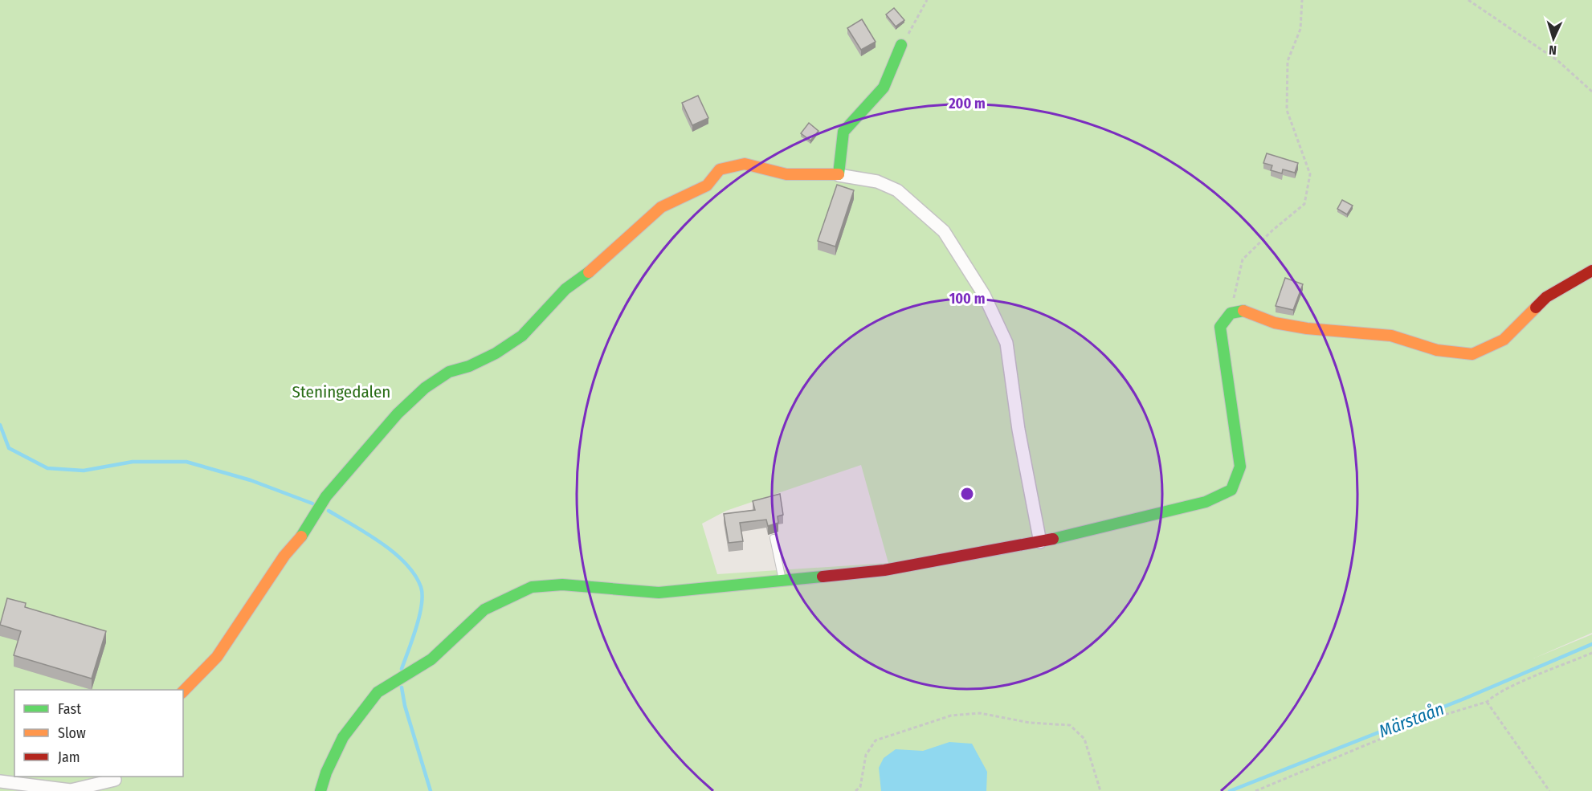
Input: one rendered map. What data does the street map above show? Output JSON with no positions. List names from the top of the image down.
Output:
{
  "water": ["Märstaån"],
  "parks": ["Steningedalen"],
  "legend": ["Fast", "Slow", "Jam"],
  "north": "bottom",
  "rings": ["200 m", "100 m"]
}
